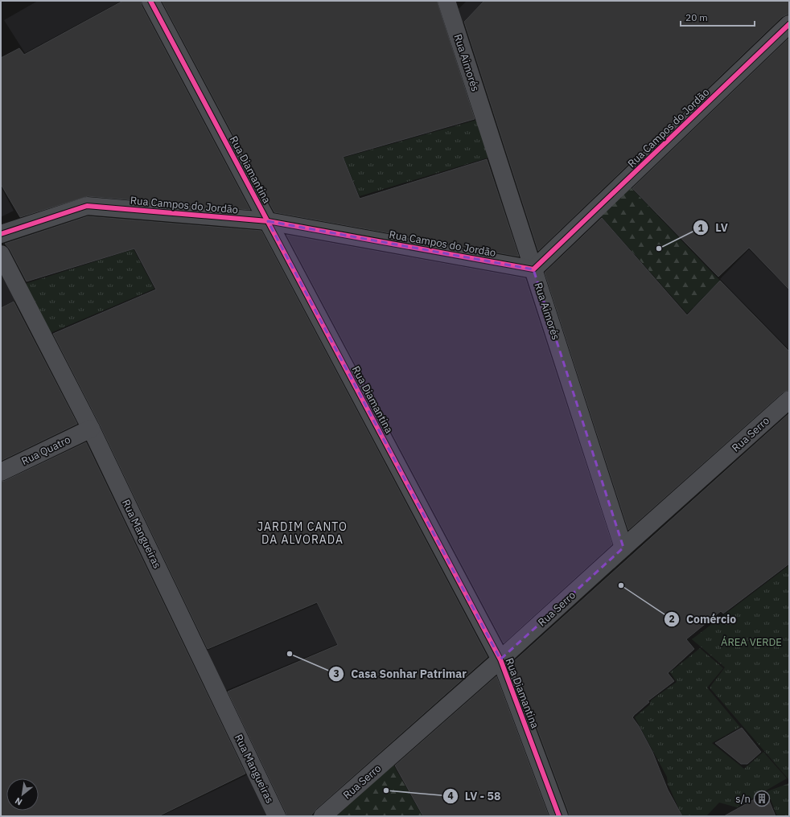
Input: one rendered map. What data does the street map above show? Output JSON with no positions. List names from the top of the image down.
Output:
{
  "streets": {
    "street": [
      "Rua Aimorés",
      "Rua Campos do Jordão",
      "Rua Diamantina",
      "Rua Serro",
      "Rua Quatro",
      "Rua Mangueiras"
    ]
  },
  "crossings": [
    ["Rua Aimorés", "Rua Campos do Jordão"],
    ["Rua Aimorés", "Rua Serro"],
    ["Rua Campos do Jordão", "Rua Diamantina"],
    ["Rua Diamantina", "Rua Serro"],
    ["Rua Quatro", "Rua Mangueiras"]
  ],
  "districts": ["JARDIM CANTO DA ALVORADA"],
  "parks": ["ÁREA VERDE"],
  "places": {
    "other": [
      "LV",
      "Comércio",
      "Casa Sonhar Patrimar",
      "LV - 58"
    ],
    "building": ["s/n"]
  },
  "scale_bar": "20 m",
  "north": "bottom left"
}
